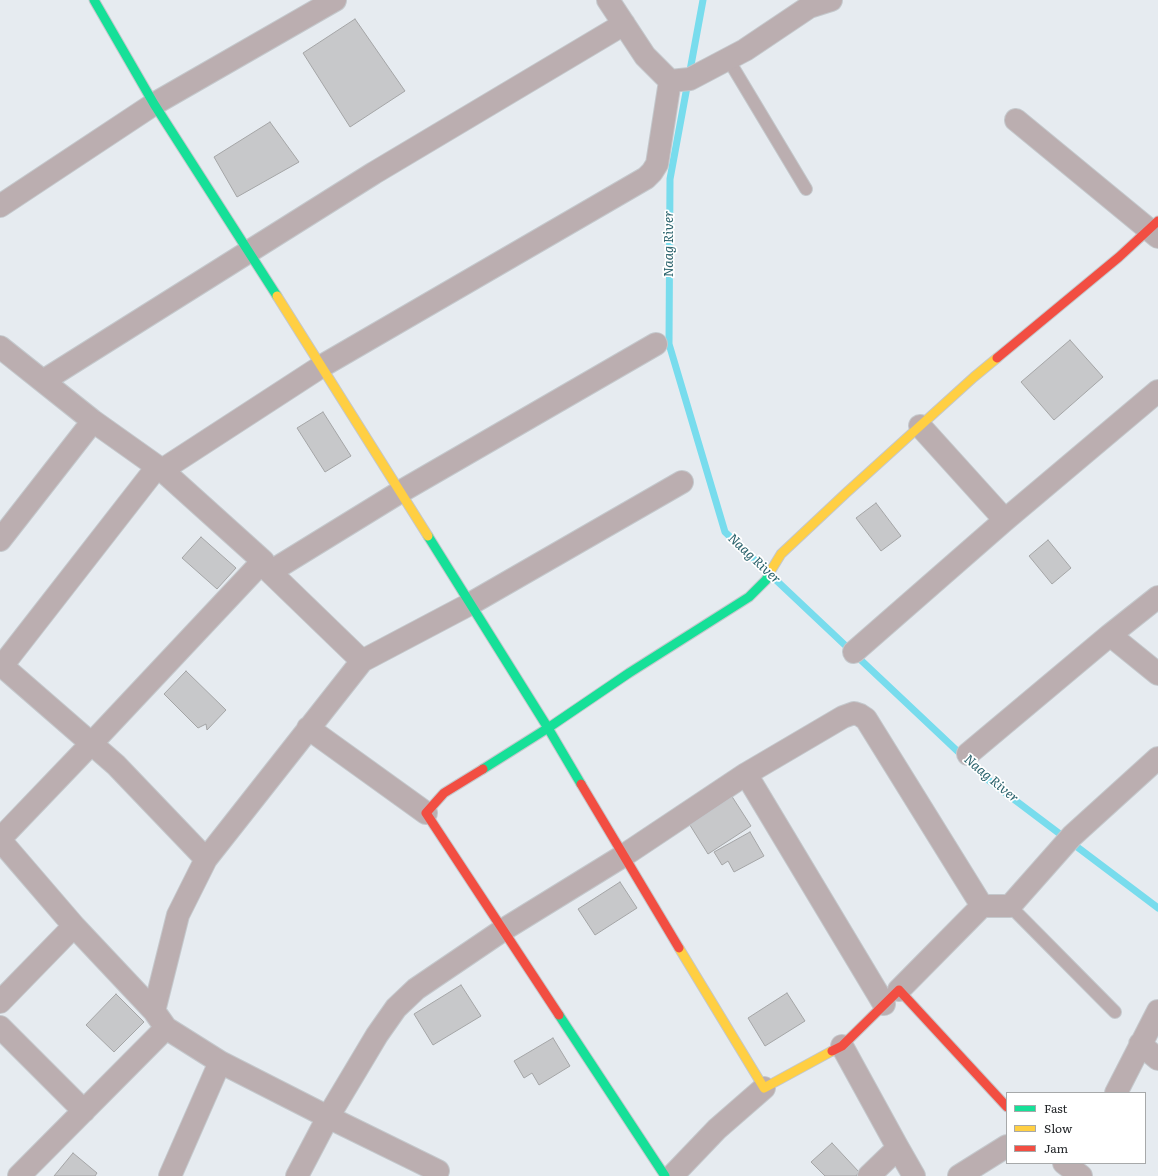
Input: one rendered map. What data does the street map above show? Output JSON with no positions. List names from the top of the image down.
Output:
{
  "water": ["Naag River"],
  "legend": ["Fast", "Slow", "Jam"]
}
